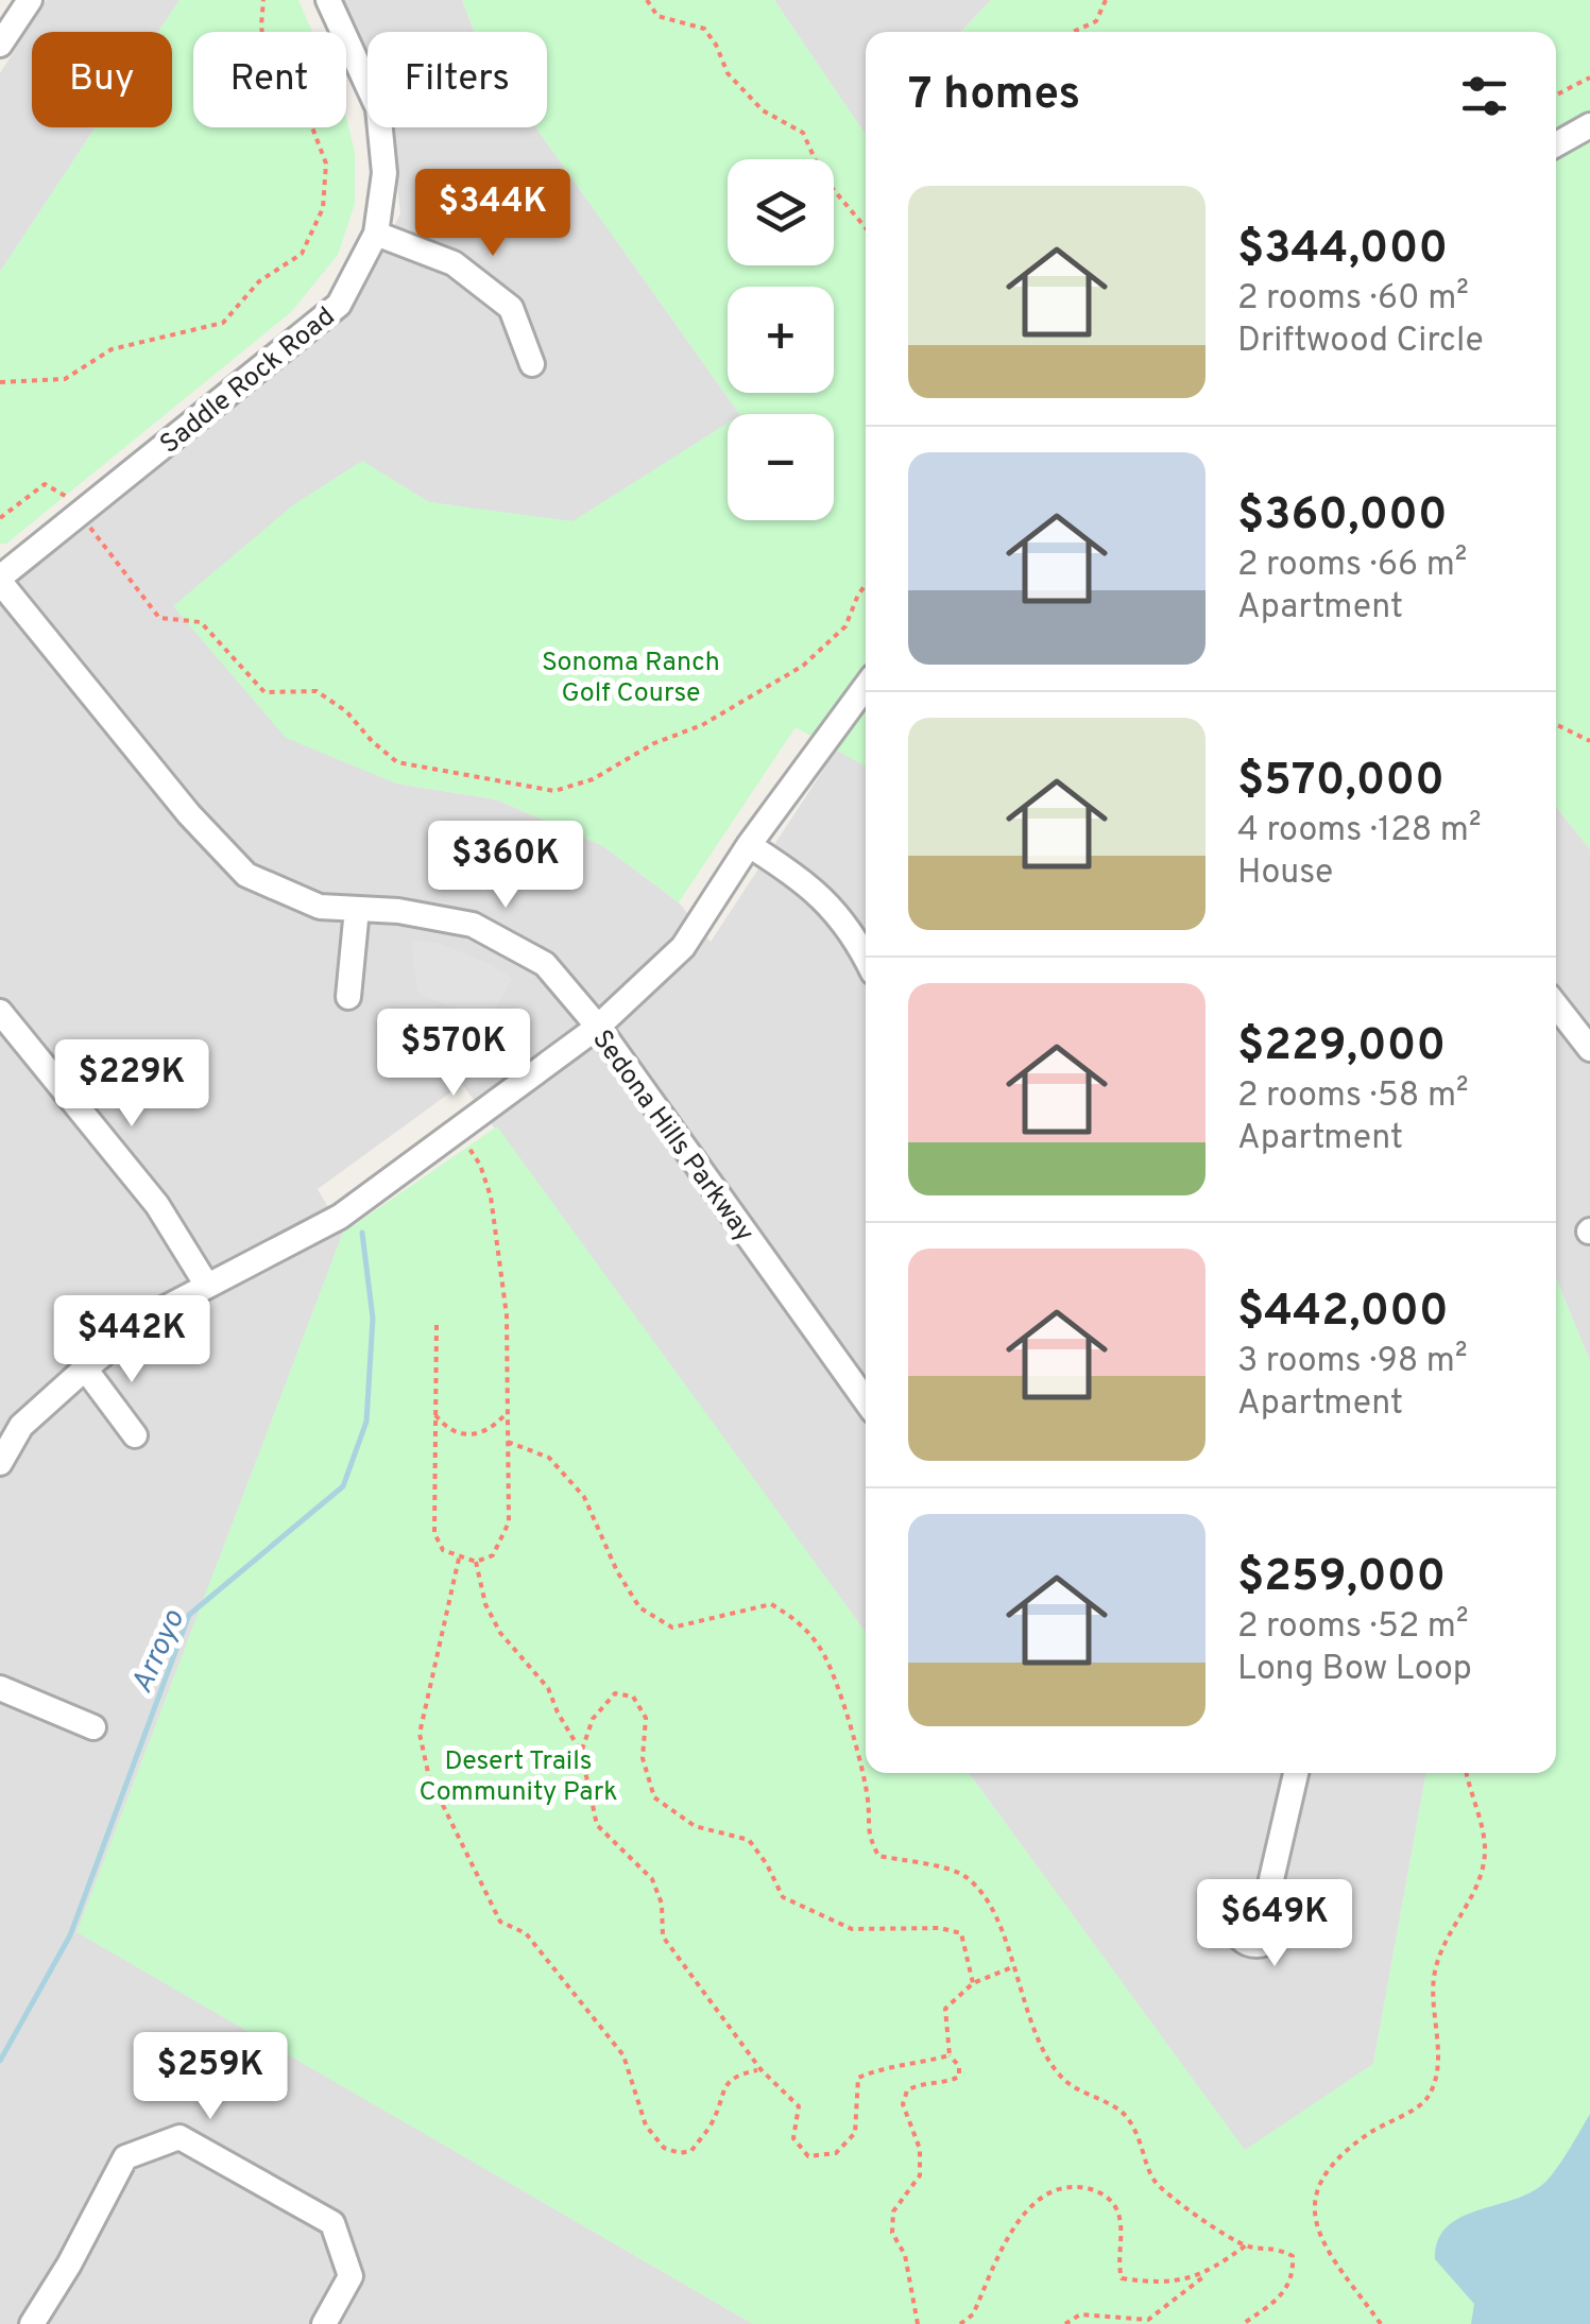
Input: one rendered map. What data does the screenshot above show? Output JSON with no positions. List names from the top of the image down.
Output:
{
  "streets": {
    "street": ["Saddle Rock Road", "Sedona Hills Parkway"]
  },
  "crossings": [
    ["Saddle Rock Road", "Sedona Hills Parkway"]
  ],
  "water": ["Arroyo"],
  "parks": ["Sonoma Ranch Golf Course", "Desert Trails Community Park"],
  "page": {
    "chip": ["Buy", "Rent", "Filters"],
    "heading": "7 homes",
    "map_buttons": ["+", "−"],
    "list": [
      {
        "name": "$344,000",
        "note": "2 rooms · 60 m² · Driftwood Circle"
      },
      {
        "name": "$360,000",
        "note": "2 rooms · 66 m² · Apartment"
      },
      {
        "name": "$570,000",
        "note": "4 rooms · 128 m² · House"
      },
      {
        "name": "$229,000",
        "note": "2 rooms · 58 m² · Apartment"
      },
      {
        "name": "$442,000",
        "note": "3 rooms · 98 m² · Apartment"
      },
      {
        "name": "$259,000",
        "note": "2 rooms · 52 m² · Long Bow Loop"
      }
    ],
    "price": [
      "$344K",
      "$360K",
      "$570K",
      "$229K",
      "$442K",
      "$649K",
      "$259K"
    ]
  }
}
